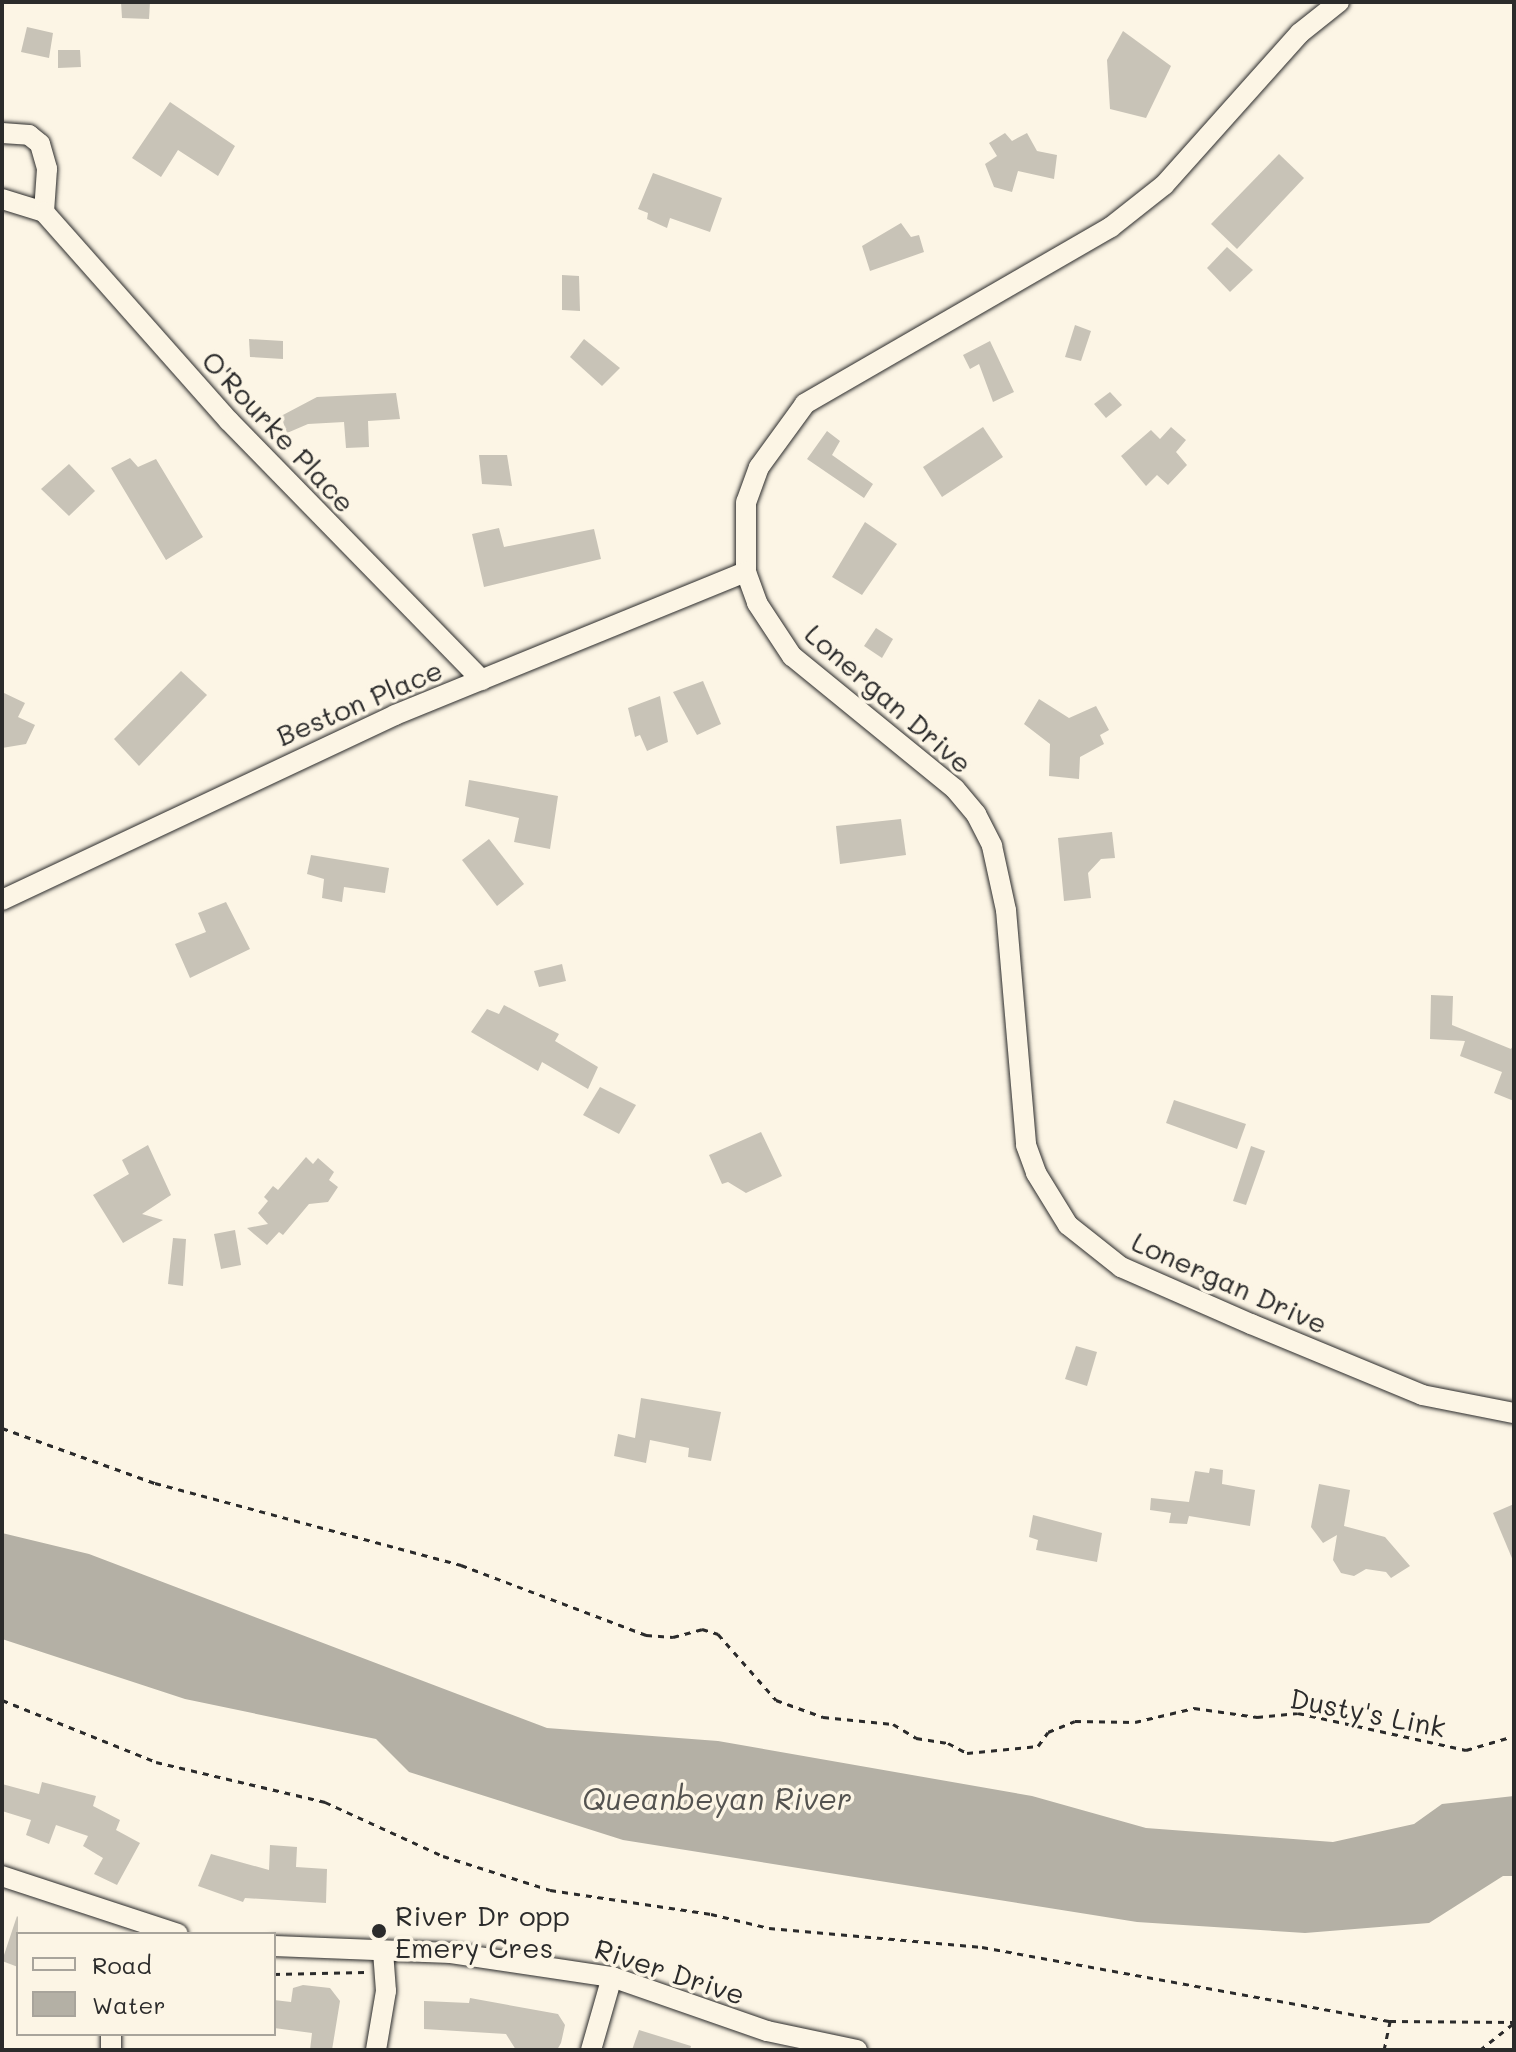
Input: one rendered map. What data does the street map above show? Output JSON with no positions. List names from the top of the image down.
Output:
{
  "streets": {
    "street": [
      "O'Rourke Place",
      "Lonergan Drive",
      "Beston Place",
      "River Drive"
    ],
    "path": ["Dusty's Link"]
  },
  "crossings": [
    ["O'Rourke Place", "Beston Place"],
    ["Lonergan Drive", "Beston Place"]
  ],
  "water": ["Queanbeyan River"],
  "places": ["River Dr opp Emery Cres"],
  "legend": ["Road", "Water"]
}
